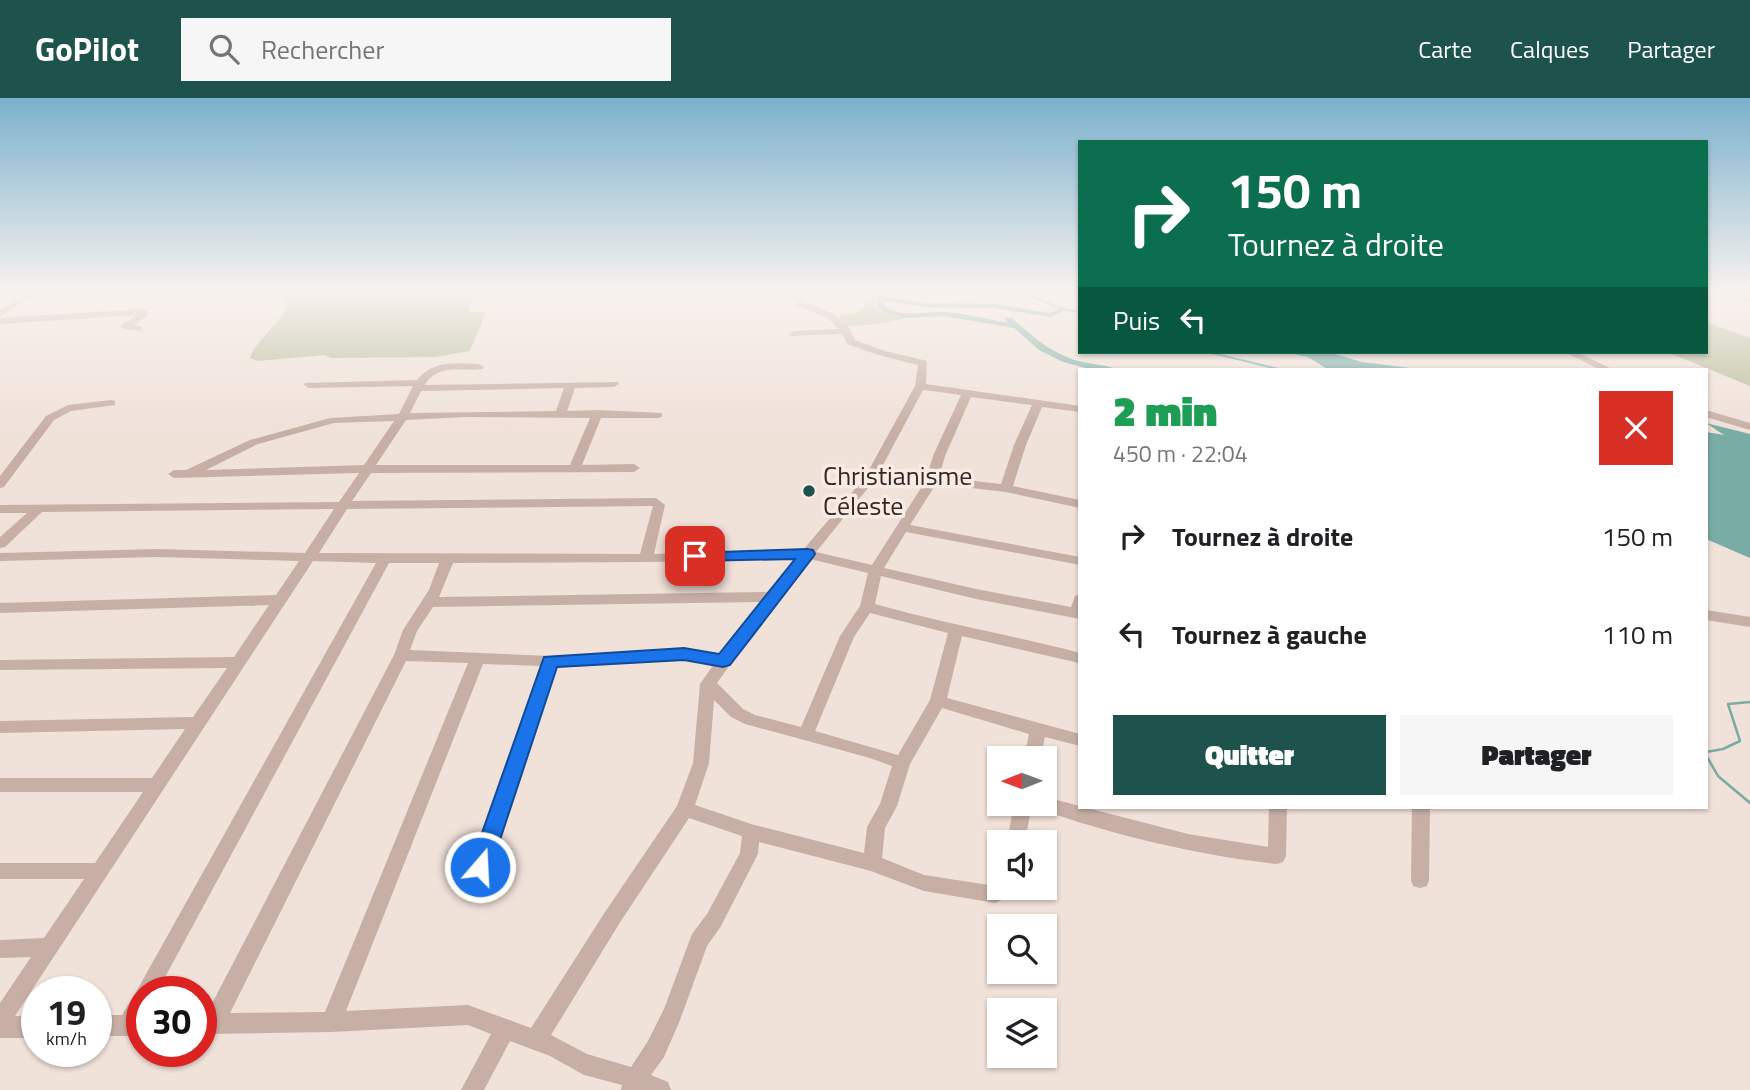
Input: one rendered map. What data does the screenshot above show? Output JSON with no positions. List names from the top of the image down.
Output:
{
  "places": ["Christianisme Céleste"],
  "north": "left",
  "page": {
    "header": "GoPilot",
    "search": "Rechercher",
    "nav": ["Carte", "Calques", "Partager"],
    "turn": ["150 m", "Tournez à droite"],
    "then": "Puis",
    "heading": ["2 min", "450 m · 22:04"],
    "list": [
      {
        "name": "Tournez à droite",
        "value": "150 m"
      },
      {
        "name": "Tournez à gauche",
        "value": "110 m"
      }
    ],
    "buttons": ["Quitter", "Partager"],
    "speed": "19 km/h",
    "limit": "30"
  }
}
